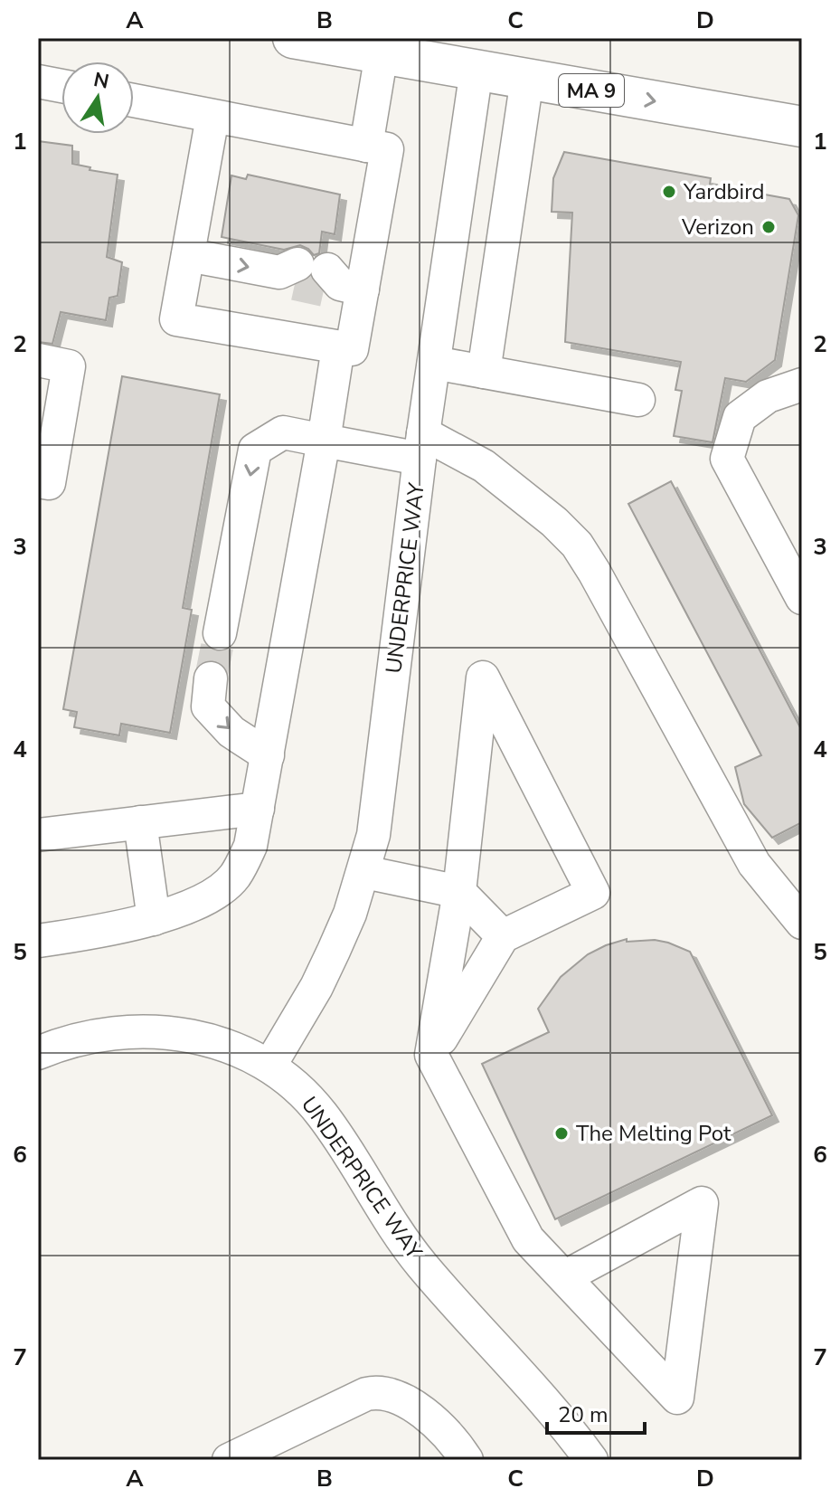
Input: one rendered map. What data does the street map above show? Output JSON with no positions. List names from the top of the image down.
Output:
{
  "streets": {
    "highway": ["MA 9"],
    "street": ["UNDERPRICE WAY"]
  },
  "crossings": [
    ["MA 9", "UNDERPRICE WAY"]
  ],
  "places": ["Yardbird", "Verizon", "The Melting Pot"],
  "scale_bar": "20 m",
  "north": "top",
  "grid": {
    "columns": [
      "A",
      "B",
      "C",
      "D"
    ],
    "rows": [
      "1",
      "2",
      "3",
      "4",
      "5",
      "6",
      "7"
    ]
  }
}
